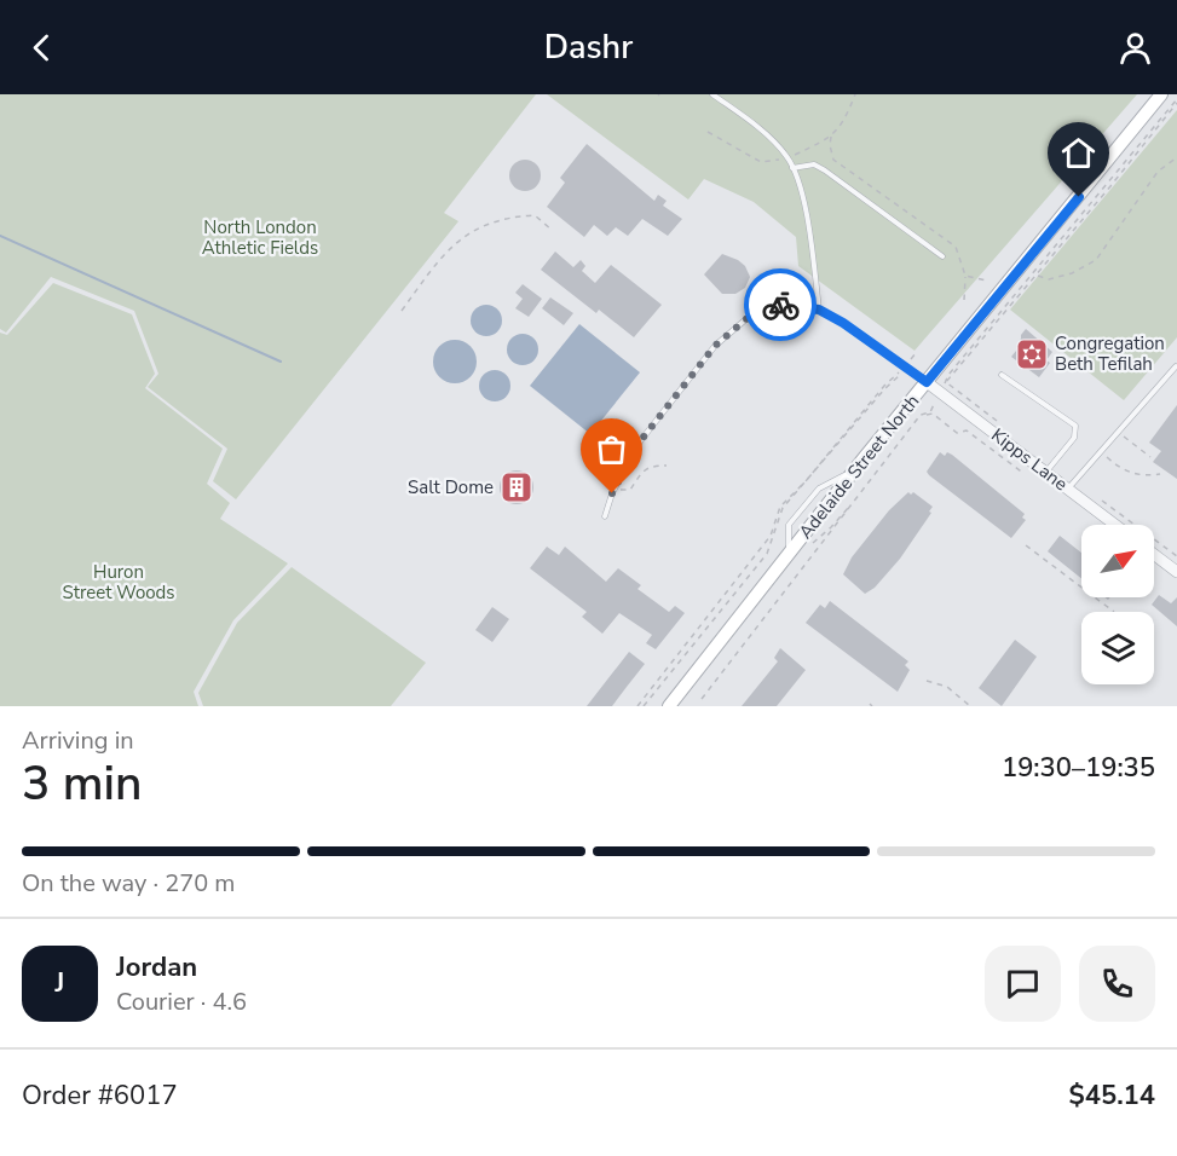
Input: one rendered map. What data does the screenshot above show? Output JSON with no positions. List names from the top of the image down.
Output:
{
  "streets": {
    "main road": ["Adelaide Street North"],
    "street": ["Kipps Lane"]
  },
  "crossings": [
    ["Kipps Lane", "Adelaide Street North"]
  ],
  "parks": ["North London Athletic Fields", "Huron Street Woods"],
  "places": {
    "synagogue": ["Congregation Beth Tefilah"],
    "building": ["Salt Dome"]
  },
  "north": "top right",
  "page": {
    "header": "Dashr",
    "heading": ["3 min", "Arriving in", "19:30–19:35"],
    "panel": [
      "Jordan",
      "Courier · 4.6",
      "Order #6017",
      "$45.14"
    ],
    "bar": "On the way · 270 m",
    "round": "J"
  }
}
